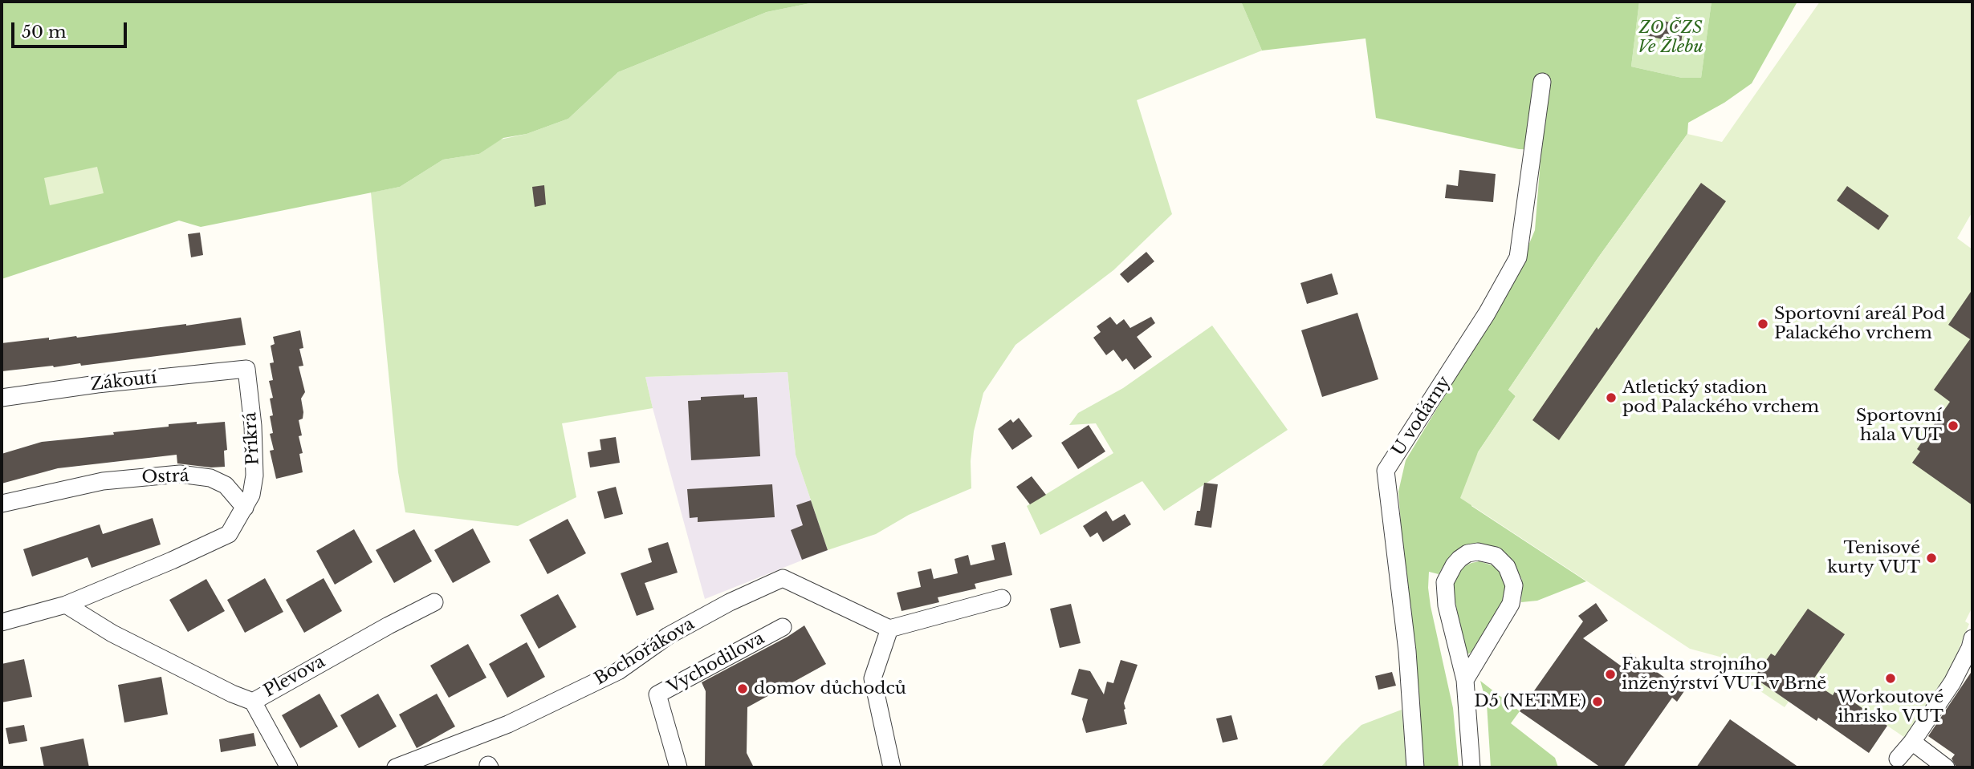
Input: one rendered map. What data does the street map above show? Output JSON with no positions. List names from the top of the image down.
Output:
{
  "streets": {
    "street": [
      "Zákoutí",
      "U vodárny",
      "Příkrá",
      "Ostrá",
      "Bochořákova",
      "Vychodilova",
      "Plevova"
    ]
  },
  "crossings": [
    ["Zákoutí", "Příkrá"],
    ["Příkrá", "Ostrá"]
  ],
  "parks": ["ZO ČZS Ve Žlebu"],
  "places": [
    "Sportovní areál Pod Palackého vrchem",
    "Atletický stadion pod Palackého vrchem",
    "Sportovní hala VUT",
    "Tenisové kurty VUT",
    "Fakulta strojního inženýrství VUT v Brně",
    "Workoutové ihrisko VUT",
    "domov důchodců",
    "D5 (NETME)"
  ],
  "scale_bar": "50 m"
}
